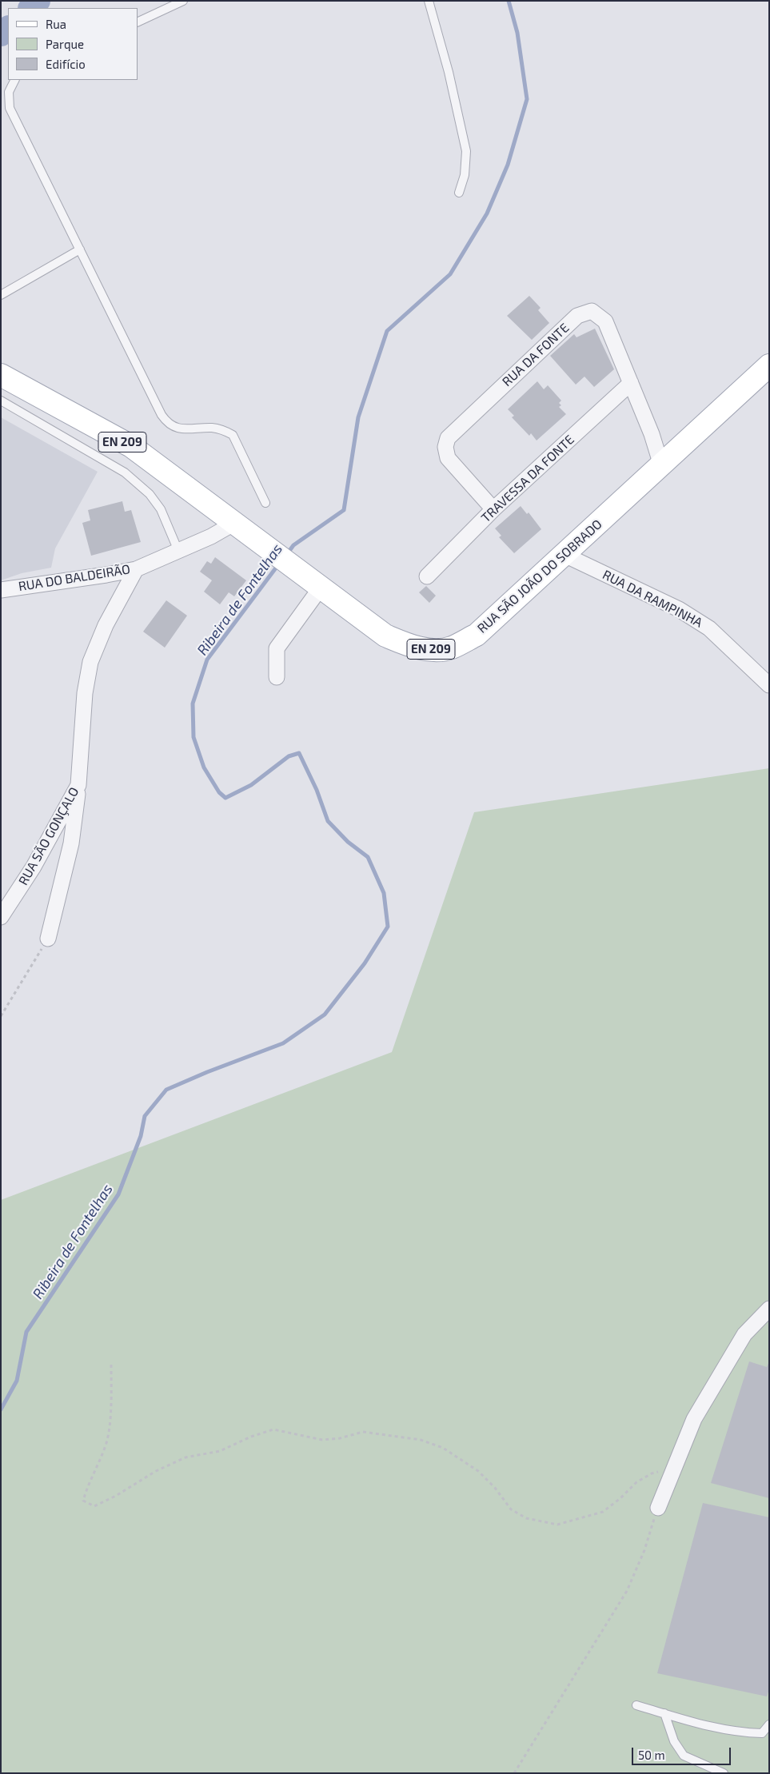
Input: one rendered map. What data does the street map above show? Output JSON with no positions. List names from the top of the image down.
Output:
{
  "streets": {
    "main road": ["EN 209", "RUA SÃO JOÃO DO SOBRADO"],
    "street": [
      "RUA DA FONTE",
      "TRAVESSA DA FONTE",
      "RUA DO BALDEIRÃO",
      "RUA DA RAMPINHA",
      "RUA SÃO GONÇALO"
    ]
  },
  "crossings": [
    ["RUA DA FONTE", "TRAVESSA DA FONTE"],
    ["RUA DA FONTE", "RUA SÃO JOÃO DO SOBRADO"],
    ["RUA SÃO JOÃO DO SOBRADO", "RUA DO BALDEIRÃO"],
    ["RUA SÃO JOÃO DO SOBRADO", "RUA DA RAMPINHA"],
    ["RUA DO BALDEIRÃO", "RUA SÃO GONÇALO"]
  ],
  "water": ["Ribeira de Fontelhas"],
  "legend": ["Rua", "Parque", "Edifício"],
  "scale_bar": "50 m"
}
